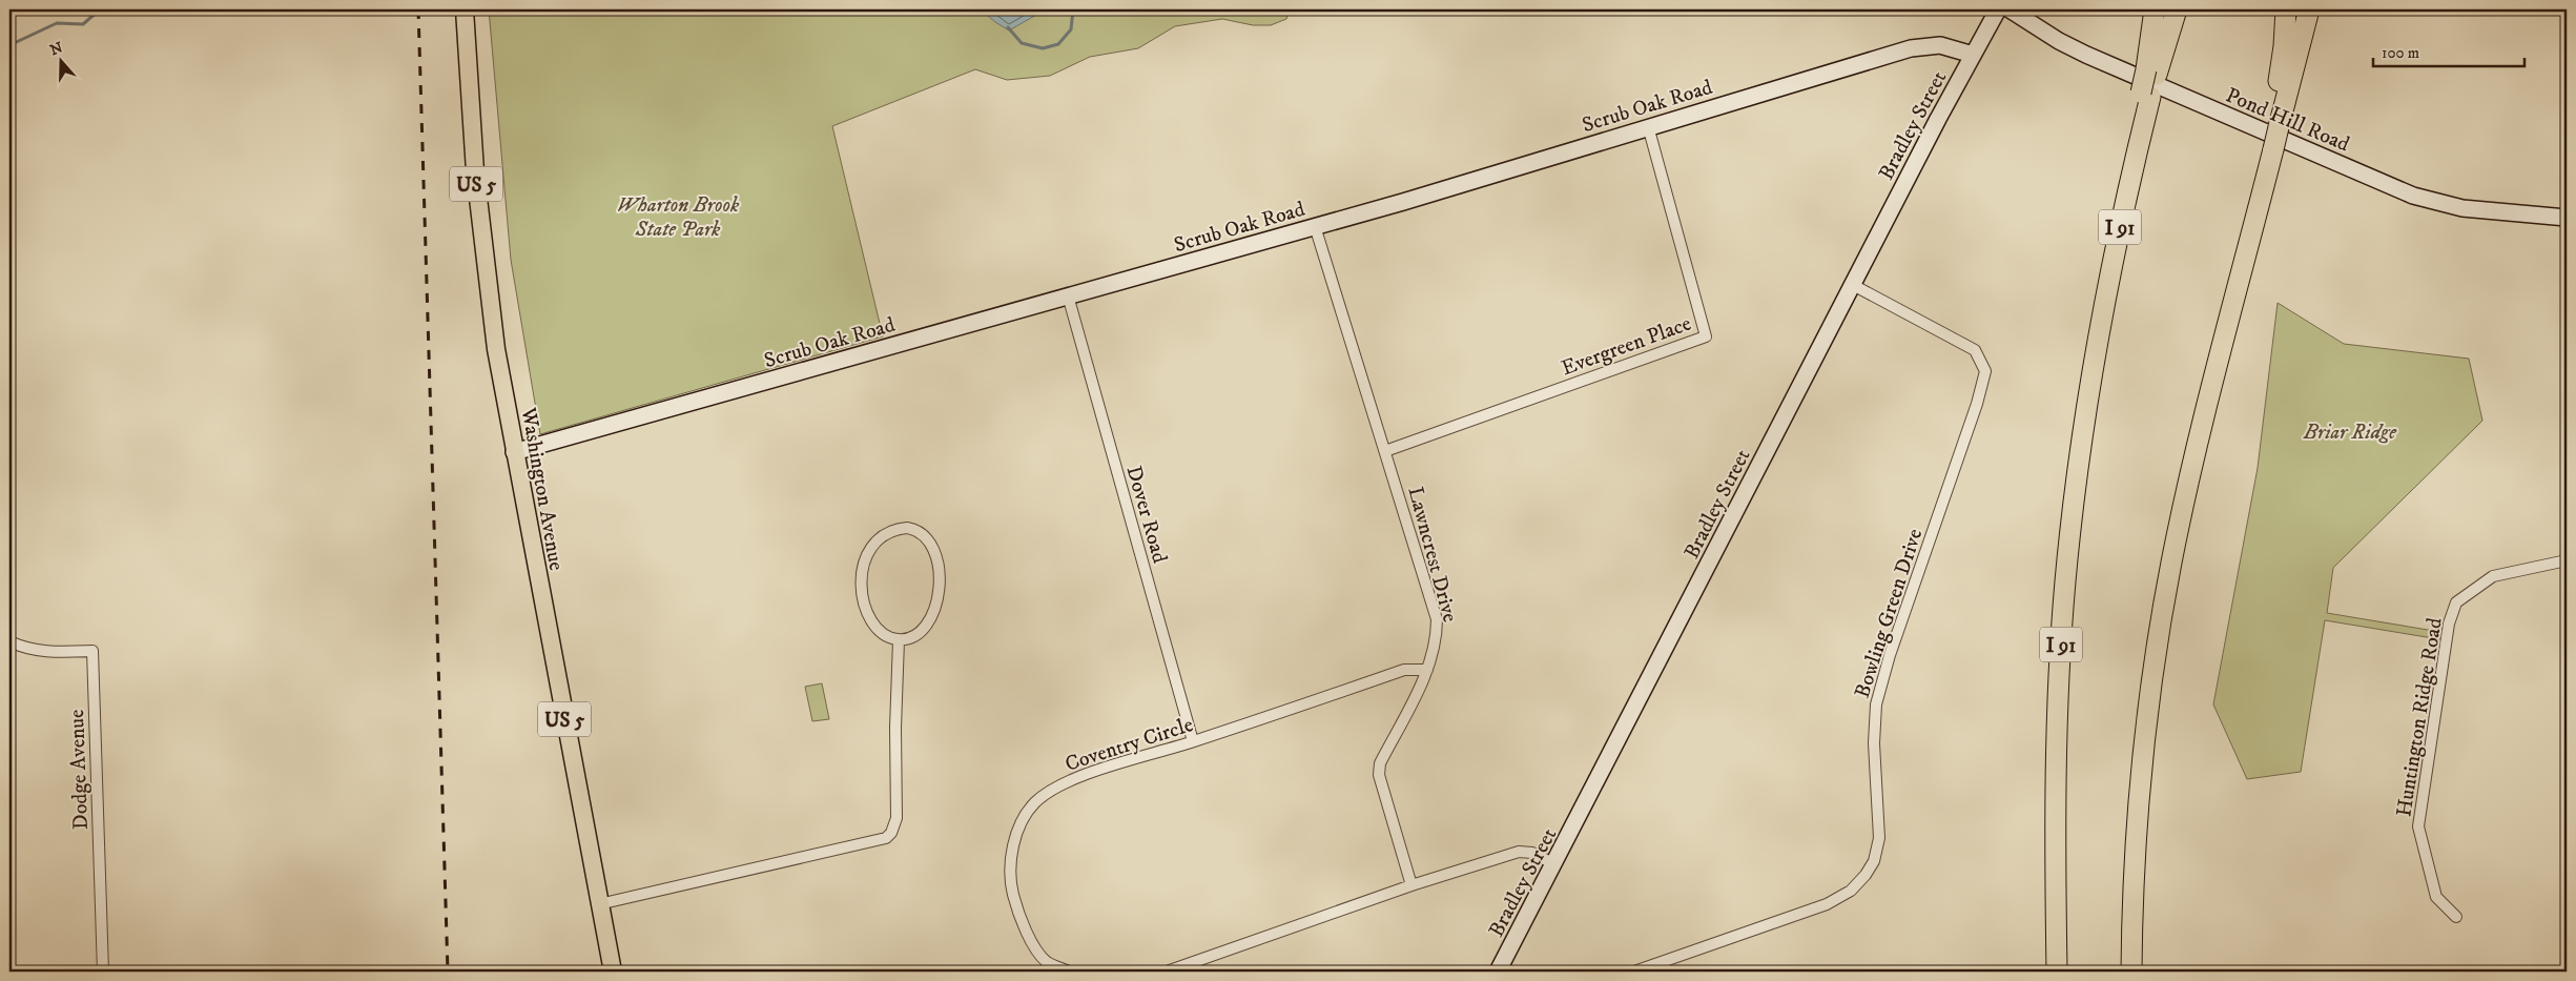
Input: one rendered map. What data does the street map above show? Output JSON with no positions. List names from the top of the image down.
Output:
{
  "streets": {
    "highway": ["I 91"],
    "main road": ["US 5", "Washington Avenue"],
    "street": [
      "Scrub Oak Road",
      "Pond Hill Road",
      "Bradley Street",
      "Evergreen Place",
      "Dover Road",
      "Lawncrest Drive",
      "Bowling Green Drive",
      "Huntington Ridge Road",
      "Coventry Circle",
      "Dodge Avenue"
    ]
  },
  "crossings": [
    ["Scrub Oak Road", "Bradley Street"],
    ["Scrub Oak Road", "Evergreen Place"],
    ["Scrub Oak Road", "Washington Avenue"],
    ["Scrub Oak Road", "Dover Road"],
    ["Scrub Oak Road", "Lawncrest Drive"],
    ["Bradley Street", "Bowling Green Drive"],
    ["Evergreen Place", "Lawncrest Drive"],
    ["Dover Road", "Coventry Circle"],
    ["Lawncrest Drive", "Coventry Circle"]
  ],
  "parks": ["Wharton Brook State Park", "Briar Ridge"],
  "scale_bar": "100 m",
  "north": "top"
}
